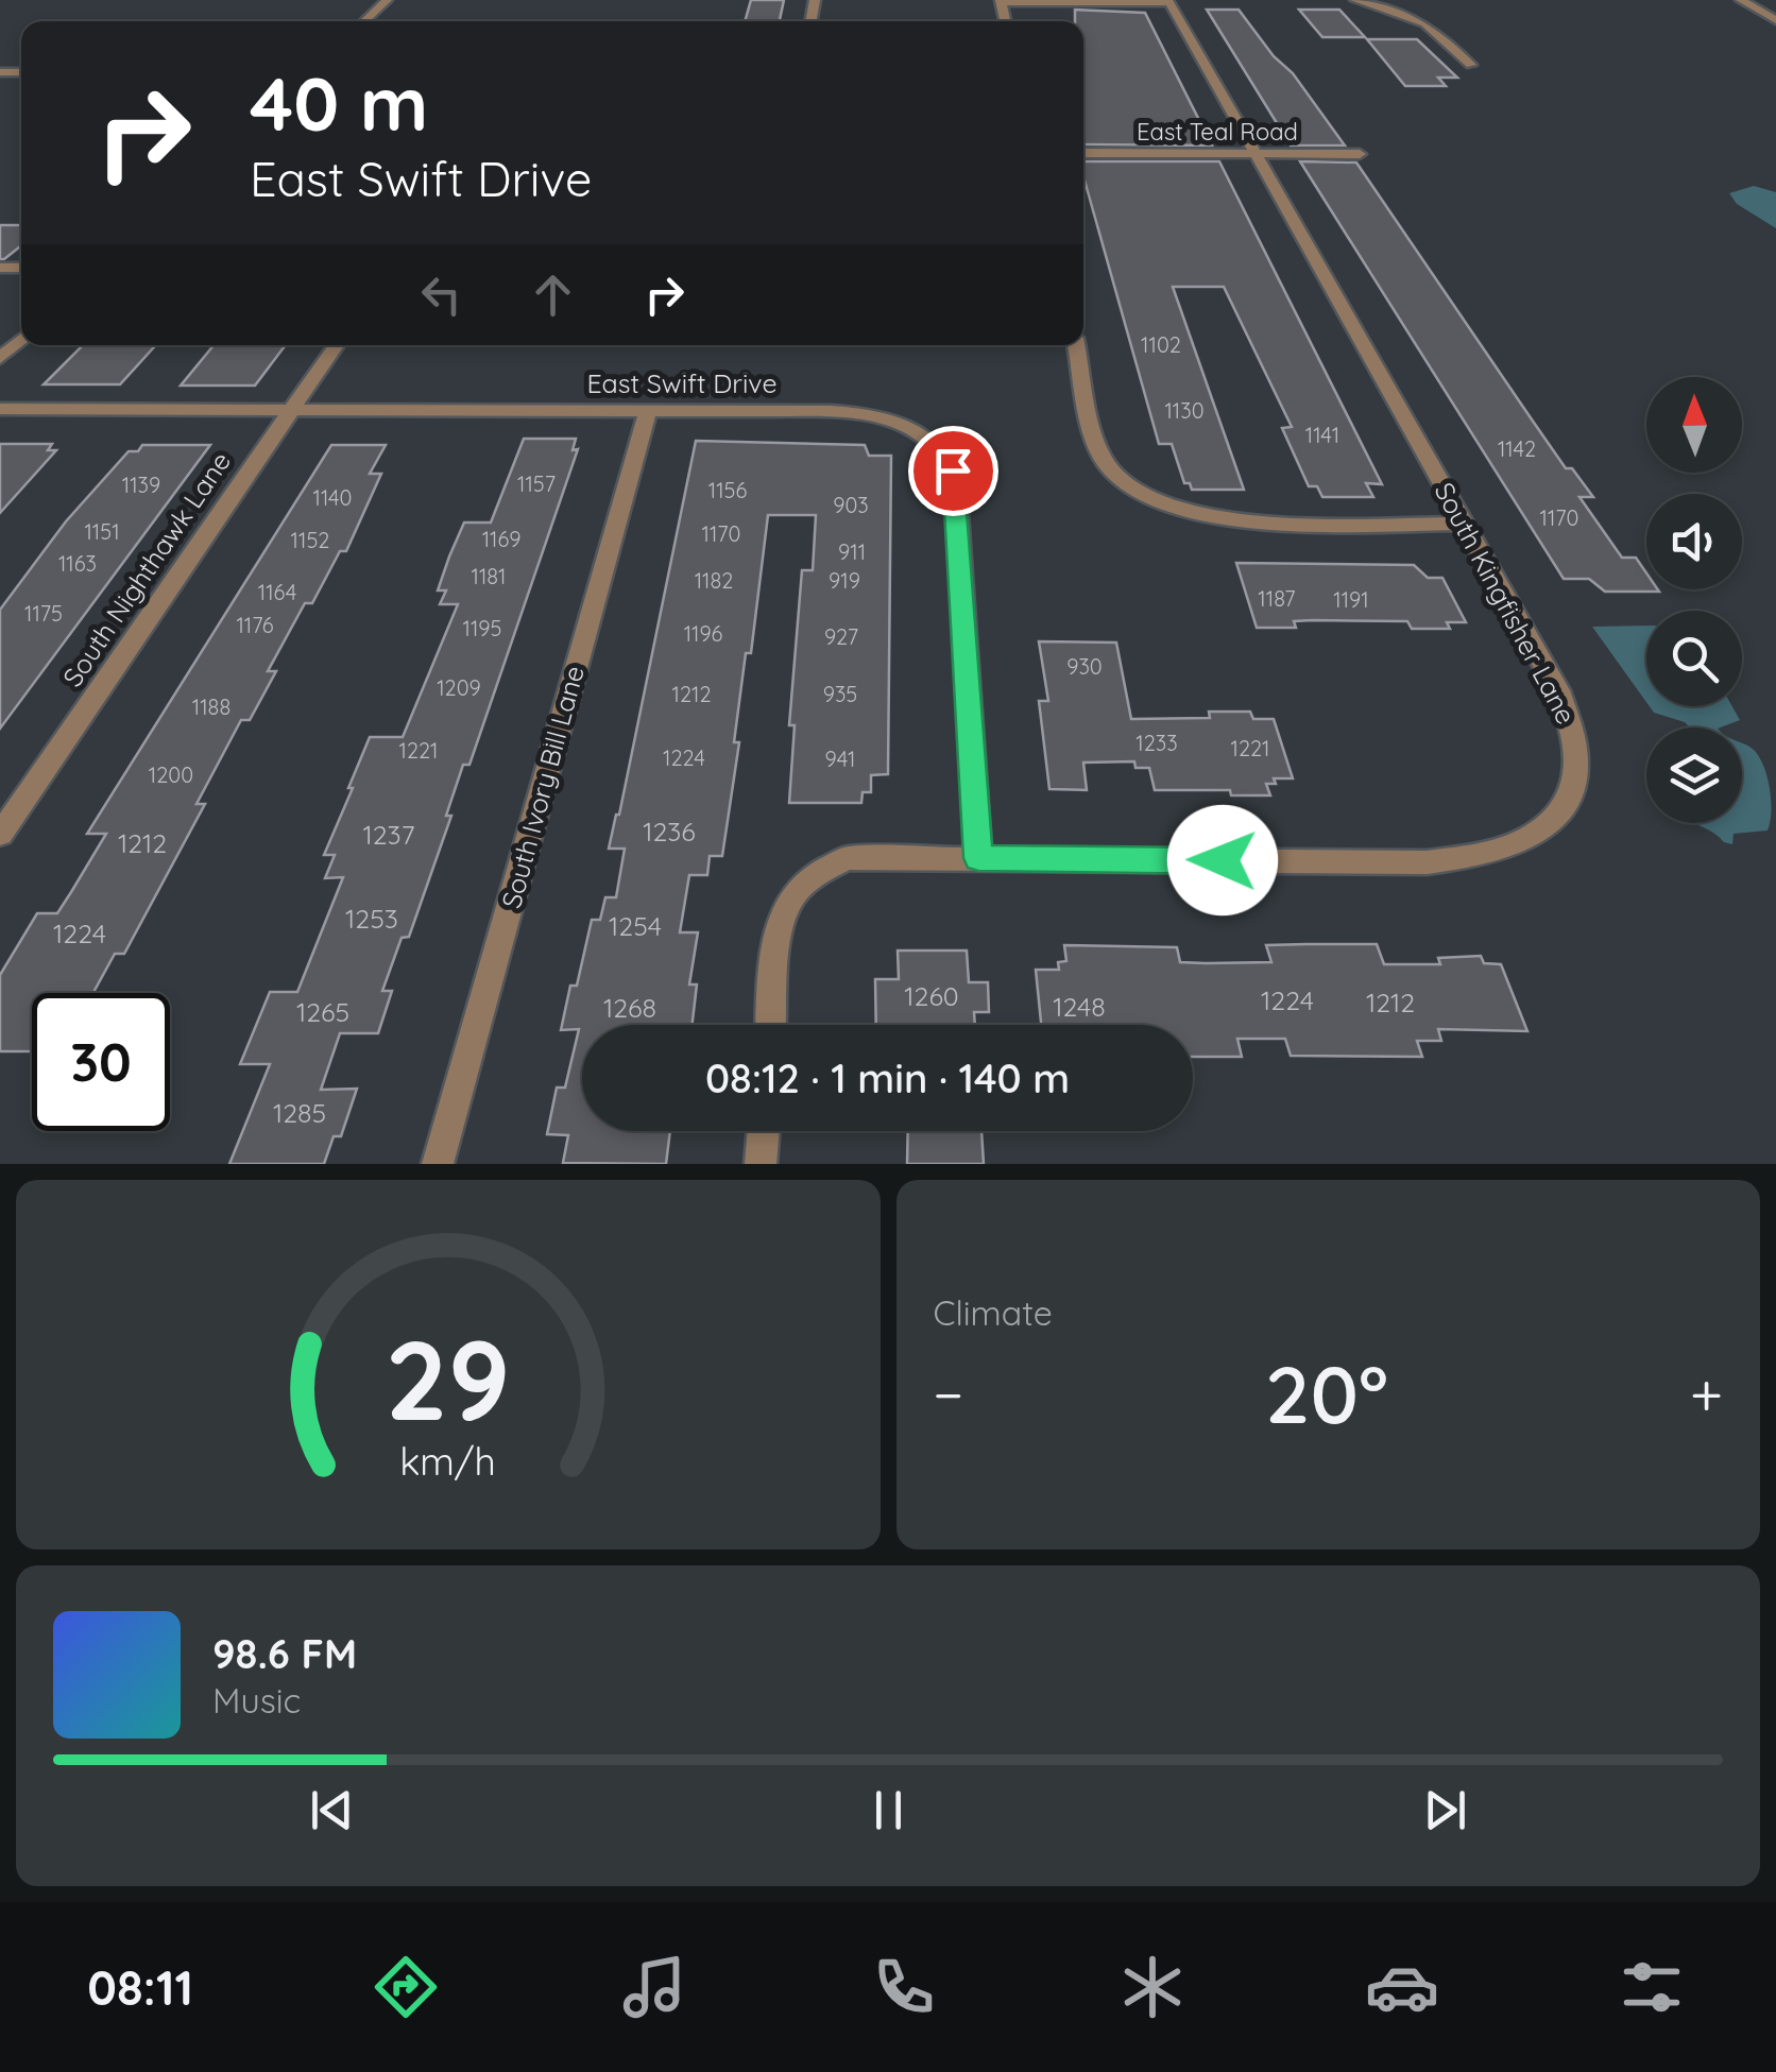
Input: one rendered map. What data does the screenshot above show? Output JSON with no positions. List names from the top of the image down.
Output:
{
  "streets": {
    "street": [
      "East Teal Road",
      "East Swift Drive",
      "South Nighthawk Lane",
      "South Kingfisher Lane",
      "South Ivory Bill Lane"
    ]
  },
  "crossings": [
    ["East Teal Road", "South Kingfisher Lane"],
    ["East Swift Drive", "South Nighthawk Lane"],
    ["East Swift Drive", "South Kingfisher Lane"],
    ["East Swift Drive", "South Ivory Bill Lane"]
  ],
  "house_numbers": [
    "1102",
    "1130",
    "1141",
    "1142",
    "1157",
    "1139",
    "1156",
    "1140",
    "903",
    "1170",
    "1151",
    "1170",
    "1169",
    "1152",
    "911",
    "1163",
    "1181",
    "1182",
    "919",
    "1164",
    "1187",
    "1191",
    "1175",
    "1176",
    "1195",
    "1196",
    "927",
    "930",
    "1209",
    "1212",
    "935",
    "1188",
    "1233",
    "1221",
    "1221",
    "1224",
    "941",
    "1200",
    "1236",
    "1237",
    "1212",
    "1253",
    "1254",
    "1224",
    "1260",
    "1224",
    "1212",
    "1248",
    "1268",
    "1265",
    "1285"
  ],
  "north": "top",
  "page": {
    "turn": ["40 m", "East Swift Drive"],
    "limit": "30",
    "trip": "08:12 · 1 min · 140 m",
    "tile": "Climate",
    "heat": ["−", "20°", "+"],
    "song": ["98.6 FM", "Music"],
    "tabs": "08:11",
    "gauge": ["29", "km/h"]
  }
}
